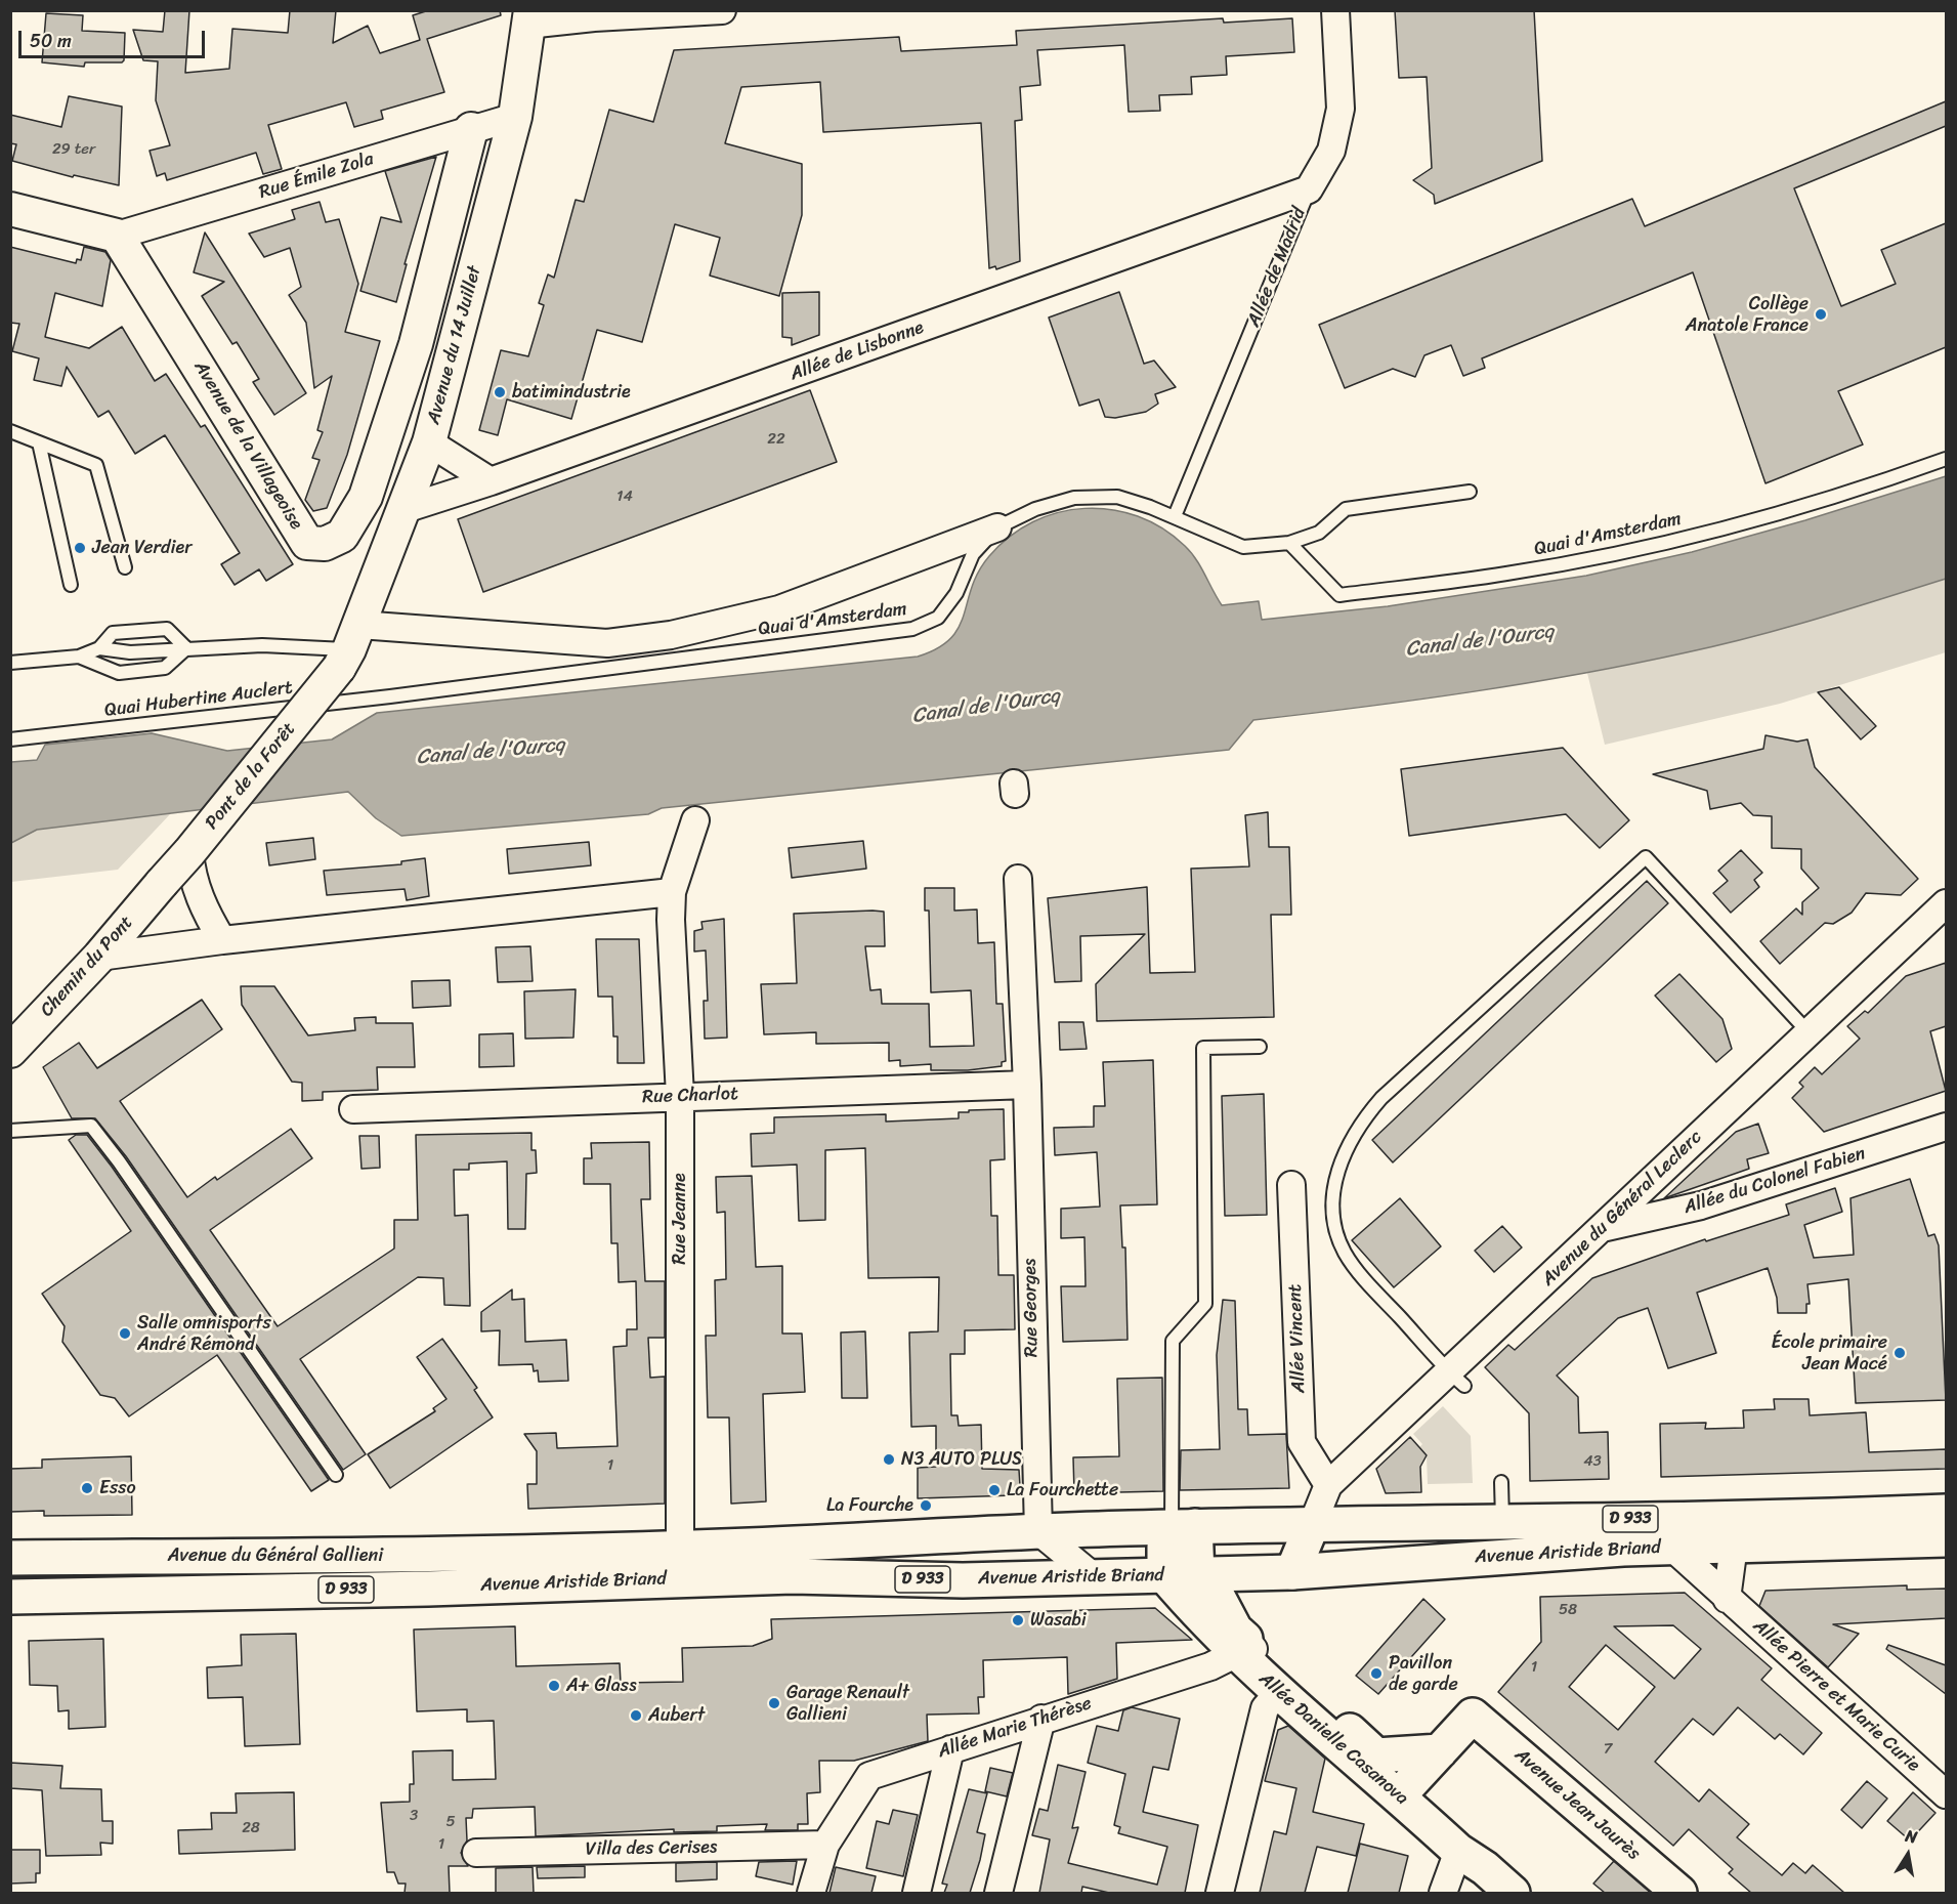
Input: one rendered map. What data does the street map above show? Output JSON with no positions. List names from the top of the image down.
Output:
{
  "streets": {
    "main road": [
      "D 933",
      "Avenue Aristide Briand",
      "Avenue du Général Gallieni",
      "Allée Danielle Casanova",
      "Avenue Jean Jaurès"
    ],
    "street": [
      "Rue Émile Zola",
      "Allée de Madrid",
      "Avenue du 14 Juillet",
      "Allée de Lisbonne",
      "Avenue de la Villageoise",
      "Pont de la Forêt",
      "Chemin du Pont",
      "Rue Charlot",
      "Allée du Colonel Fabien",
      "Avenue du Général Leclerc",
      "Rue Jeanne",
      "Rue Georges",
      "Allée Vincent",
      "Allée Pierre et Marie Curie",
      "Allée Marie Thérèse",
      "Villa des Cerises"
    ],
    "lane": ["Quai d'Amsterdam", "Quai Hubertine Auclert"]
  },
  "crossings": [
    ["Rue Émile Zola", "Avenue du 14 Juillet"],
    ["Rue Émile Zola", "Avenue de la Villageoise"],
    ["Allée de Madrid", "Allée de Lisbonne"],
    ["Allée de Madrid", "Quai d'Amsterdam"],
    ["Avenue du 14 Juillet", "Allée de Lisbonne"],
    ["Avenue du 14 Juillet", "Pont de la Forêt"],
    ["Quai d'Amsterdam", "Quai Hubertine Auclert"],
    ["Pont de la Forêt", "Chemin du Pont"],
    ["Rue Charlot", "Rue Jeanne"],
    ["Rue Charlot", "Rue Georges"],
    ["Allée du Colonel Fabien", "Avenue du Général Leclerc"],
    ["Avenue du Général Leclerc", "Allée Vincent"],
    ["Avenue du Général Leclerc", "Avenue Aristide Briand"],
    ["Rue Jeanne", "Avenue Aristide Briand"],
    ["Rue Georges", "Avenue Aristide Briand"],
    ["Avenue Aristide Briand", "Avenue du Général Gallieni"],
    ["Avenue Aristide Briand", "Allée Pierre et Marie Curie"],
    ["Avenue Aristide Briand", "Allée Danielle Casanova"],
    ["Allée Marie Thérèse", "Allée Danielle Casanova"],
    ["Allée Marie Thérèse", "Villa des Cerises"],
    ["Allée Danielle Casanova", "Avenue Jean Jaurès"]
  ],
  "water": ["Canal de l'Ourcq"],
  "places": [
    "Collège Anatole France",
    "batimindustrie",
    "Jean Verdier",
    "Salle omnisports André Rémond",
    "École primaire Jean Macé",
    "N3 AUTO PLUS",
    "Esso",
    "La Fourchette",
    "La Fourche",
    "Wasabi",
    "Pavillon de garde",
    "A+ Glass",
    "Garage Renault Gallieni",
    "Aubert"
  ],
  "house_numbers": [
    "29 ter",
    "22",
    "14",
    "43",
    "1",
    "58",
    "1",
    "7",
    "3",
    "5",
    "28",
    "1"
  ],
  "scale_bar": "50 m",
  "north": "top"
}
